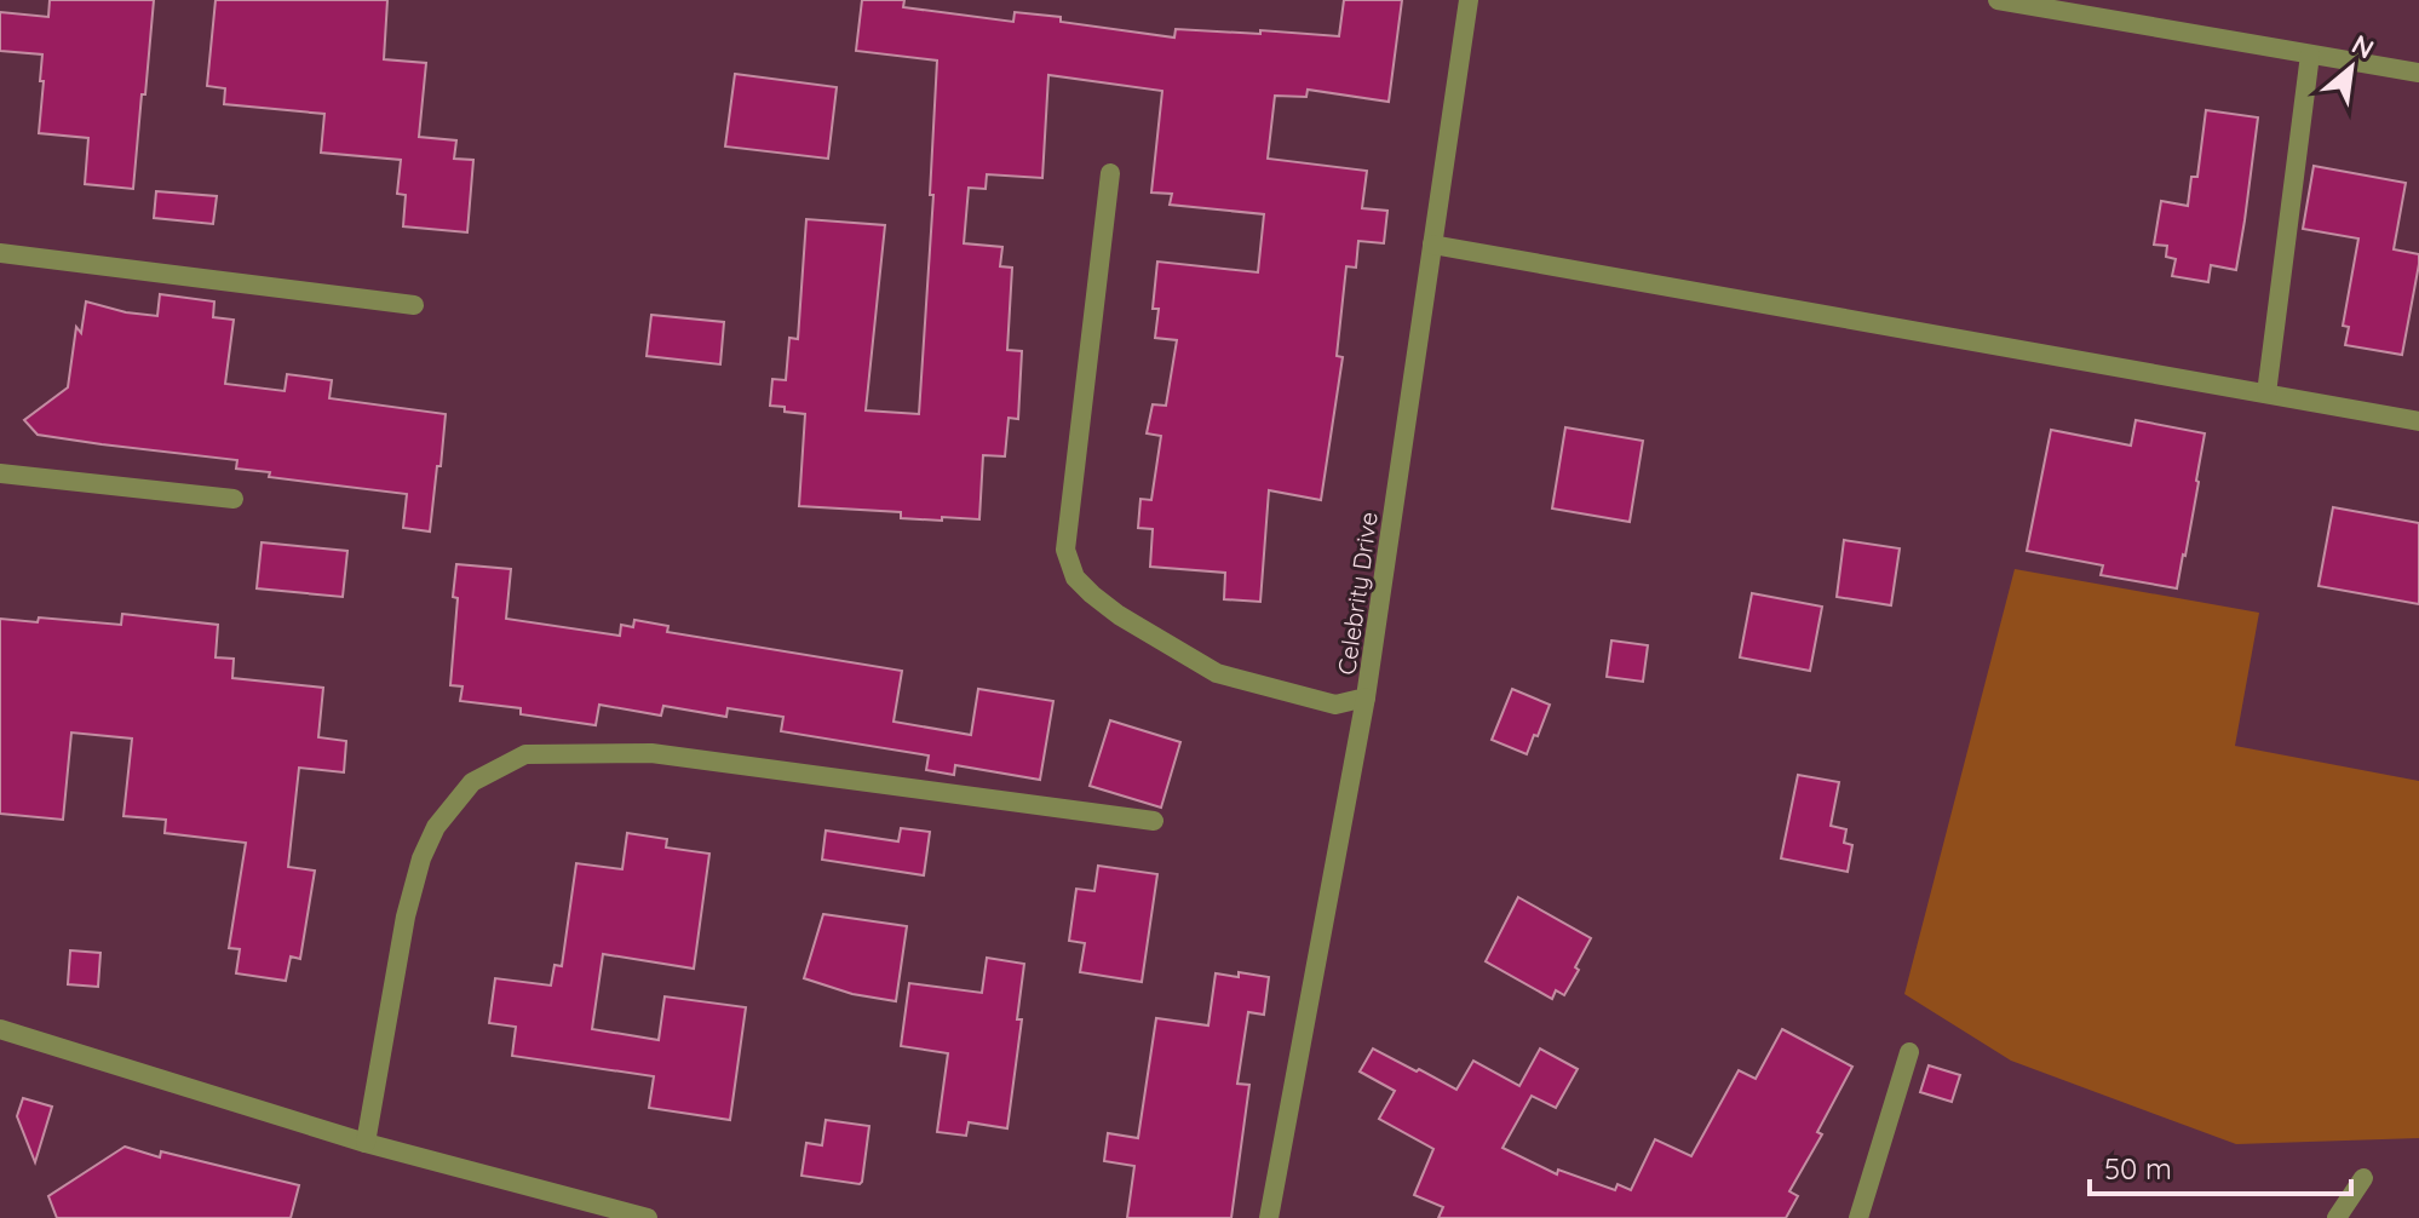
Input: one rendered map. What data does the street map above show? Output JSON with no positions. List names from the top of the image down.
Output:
{
  "streets": {
    "street": ["Celebrity Drive"]
  },
  "scale_bar": "50 m",
  "north": "top right"
}
